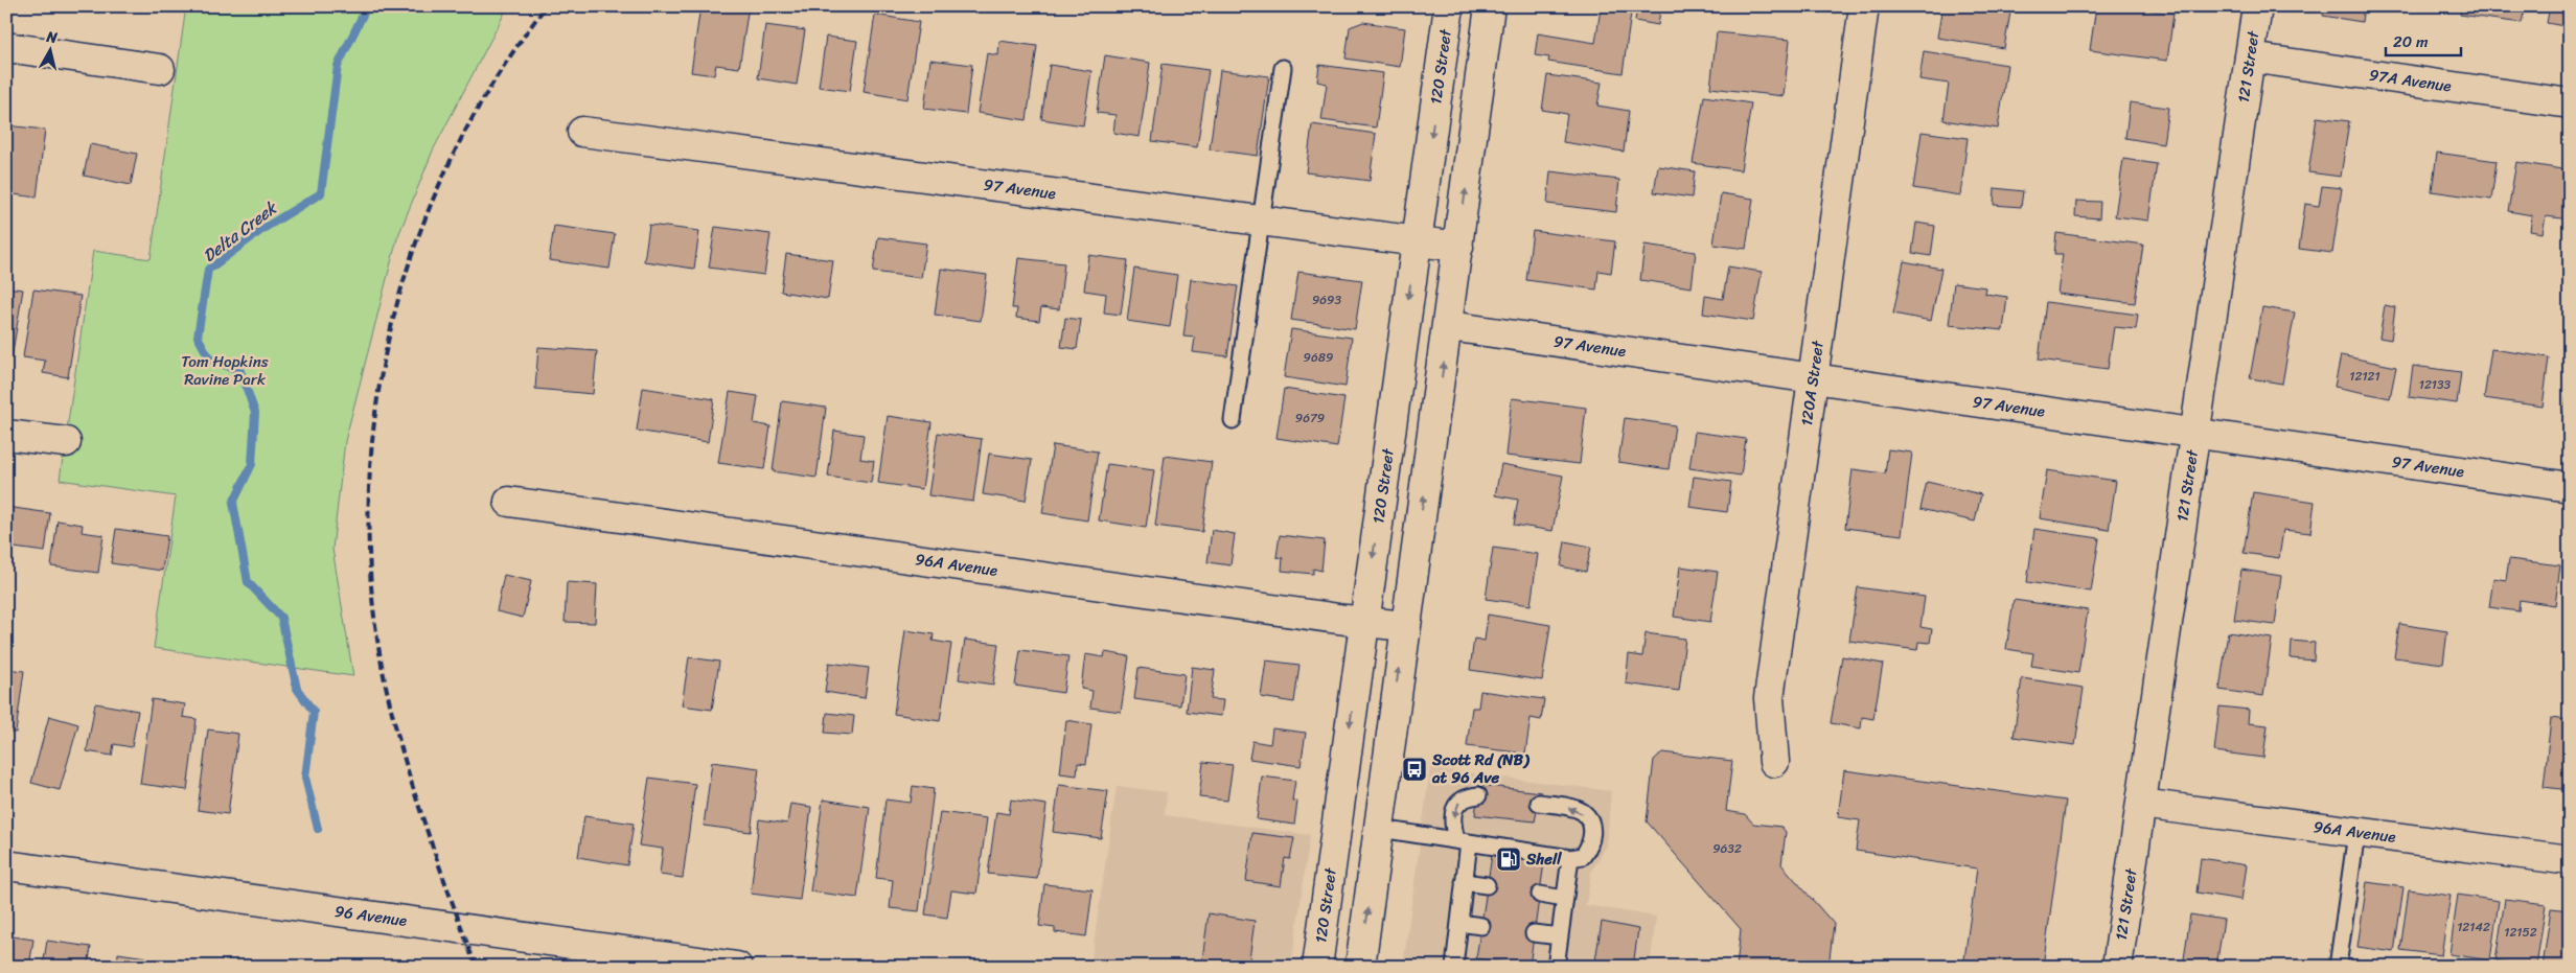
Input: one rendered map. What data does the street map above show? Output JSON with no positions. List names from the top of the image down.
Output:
{
  "streets": {
    "street": [
      "120 Street",
      "121 Street",
      "97A Avenue",
      "97 Avenue",
      "120A Street",
      "96A Avenue",
      "96 Avenue"
    ]
  },
  "crossings": [
    ["120 Street", "97 Avenue"],
    ["120 Street", "96A Avenue"],
    ["121 Street", "97A Avenue"],
    ["121 Street", "97 Avenue"],
    ["121 Street", "96A Avenue"],
    ["97 Avenue", "120A Street"]
  ],
  "water": ["Delta Creek"],
  "parks": ["Tom Hopkins Ravine Park"],
  "places": {
    "bus stop": ["Scott Rd (NB) at 96 Ave"],
    "fuel station": ["Shell"]
  },
  "house_numbers": [
    "9693",
    "9689",
    "12121",
    "12133",
    "9679",
    "9632",
    "12142",
    "12152"
  ],
  "scale_bar": "20 m",
  "north": "top"
}
